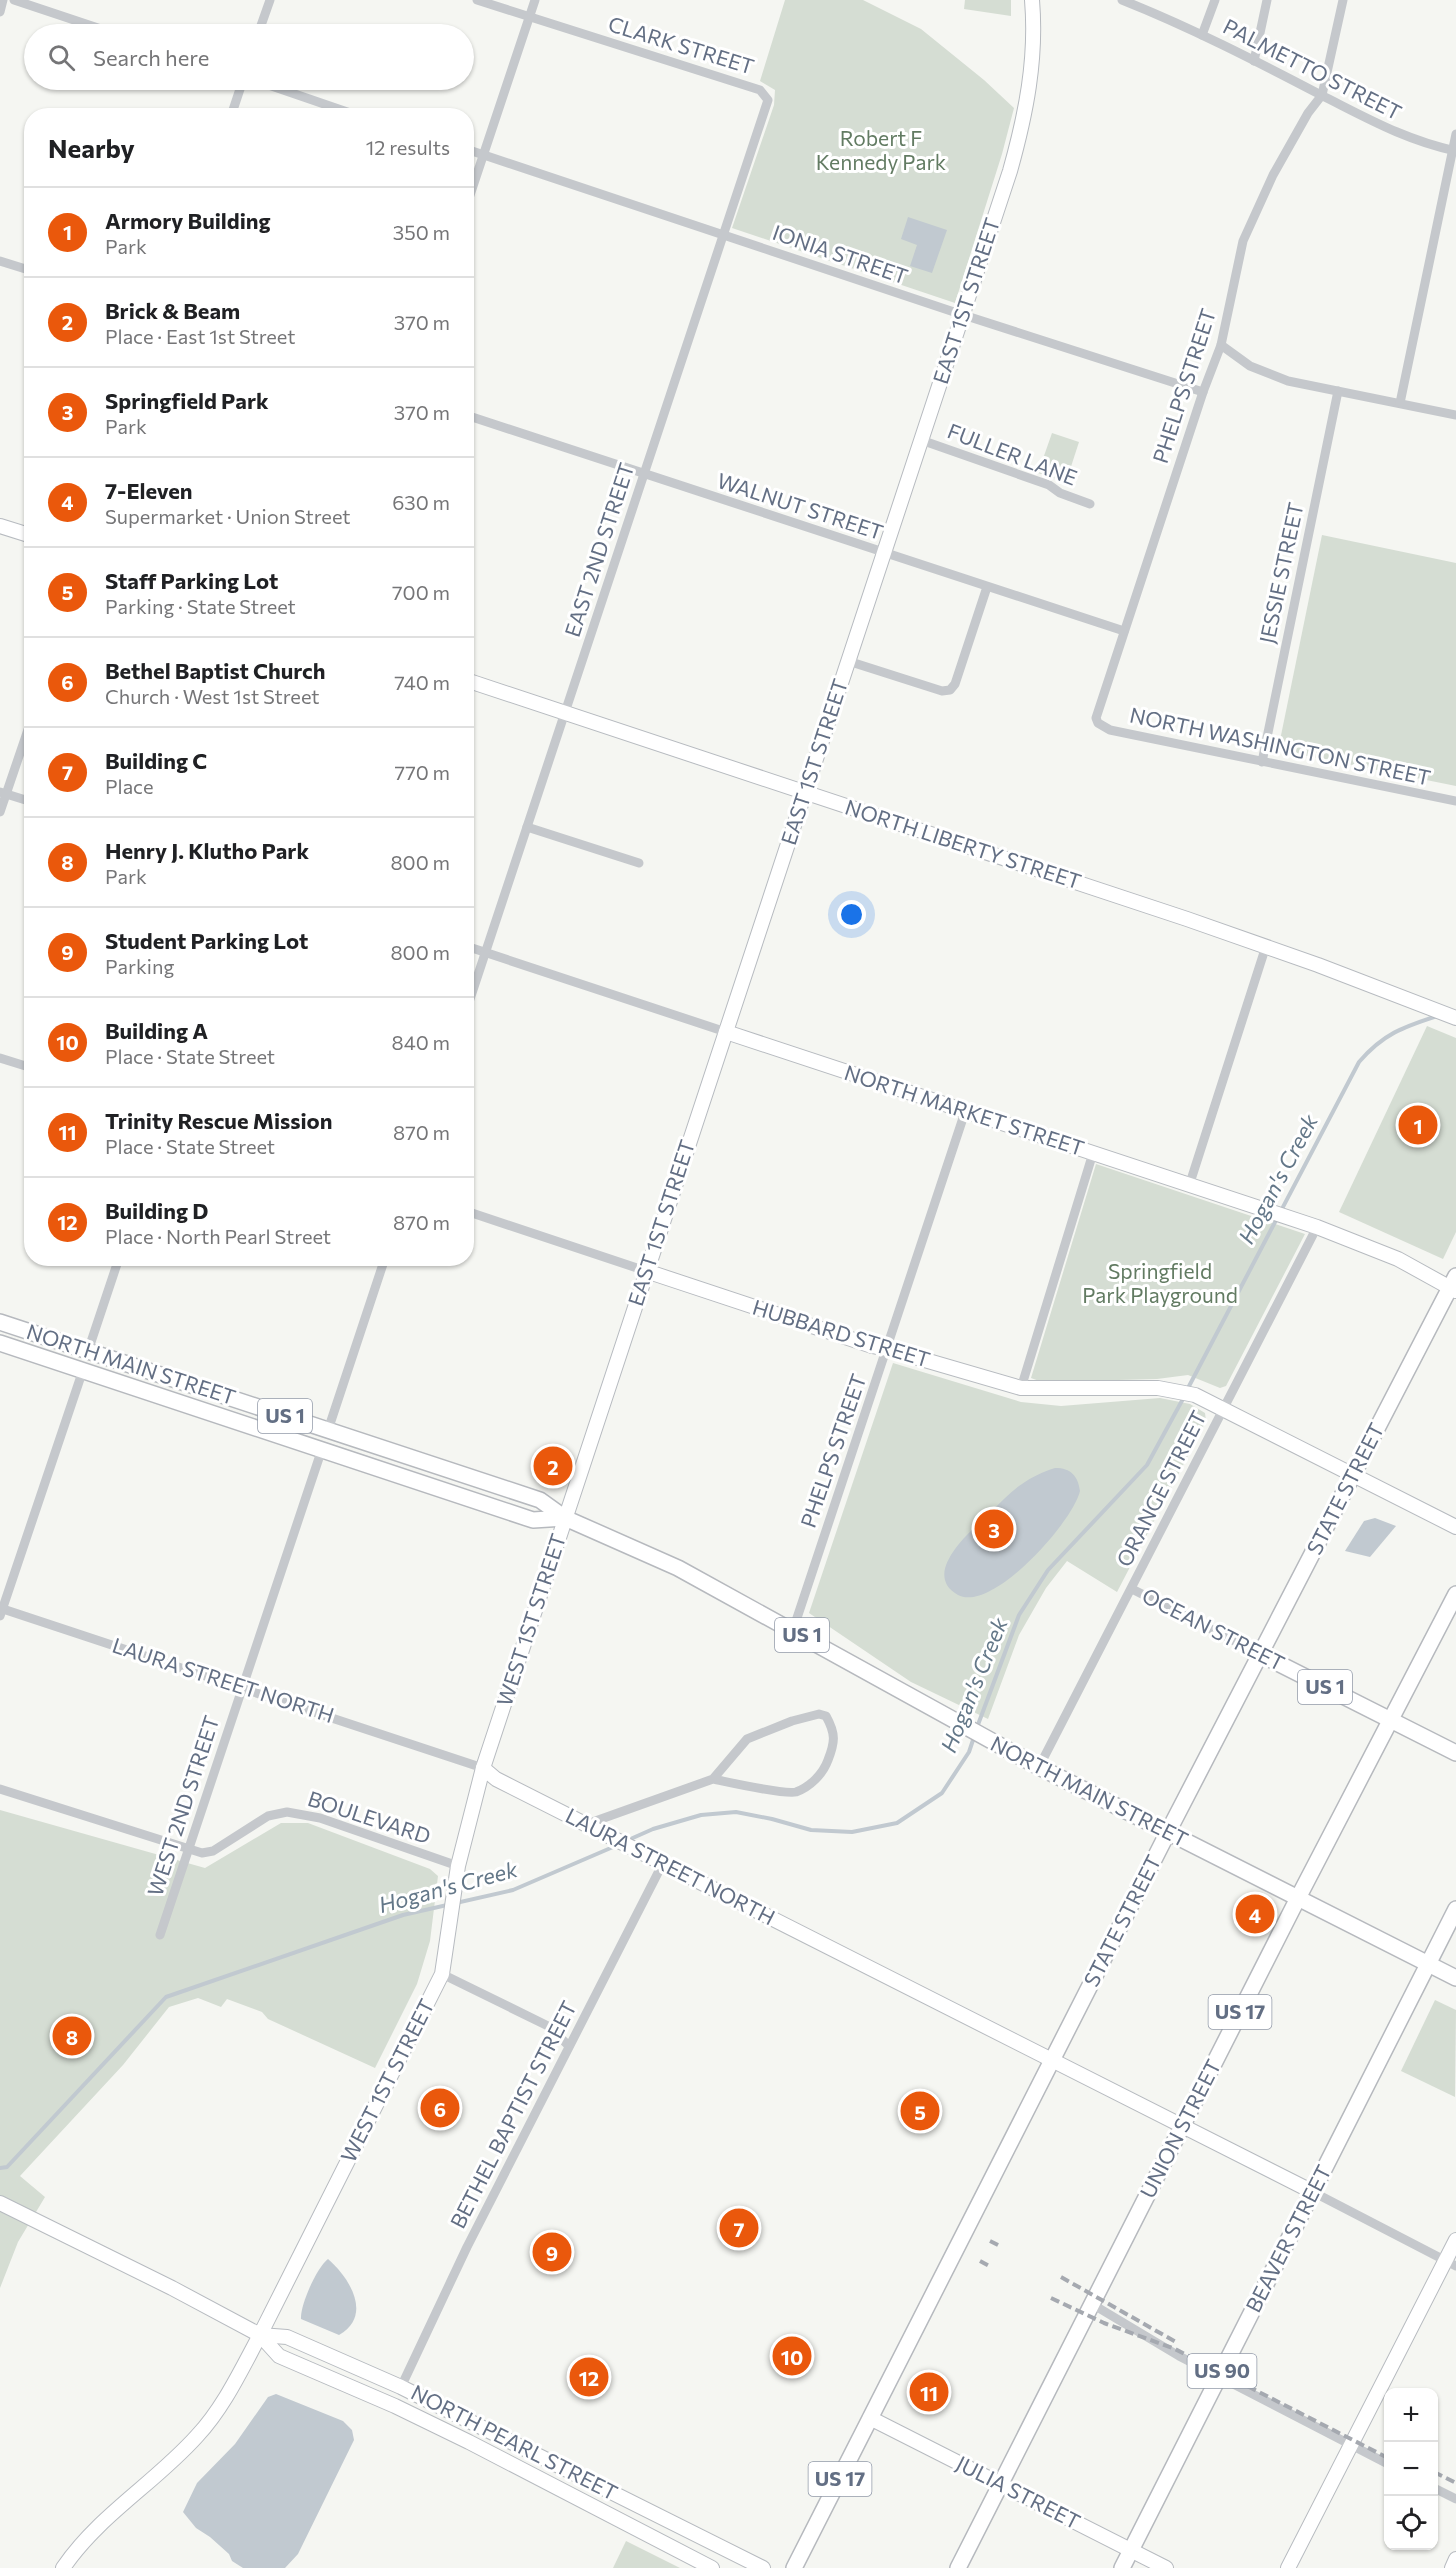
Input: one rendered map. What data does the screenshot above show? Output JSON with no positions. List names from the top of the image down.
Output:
{
  "streets": {
    "main road": [
      "NORTH MAIN STREET",
      "US 1",
      "STATE STREET",
      "OCEAN STREET",
      "US 17",
      "UNION STREET",
      "BEAVER STREET",
      "US 90"
    ],
    "street": [
      "CLARK STREET",
      "PALMETTO STREET",
      "IONIA STREET",
      "EAST 1ST STREET",
      "PHELPS STREET",
      "FULLER LANE",
      "WALNUT STREET",
      "EAST 2ND STREET",
      "JESSIE STREET",
      "NORTH WASHINGTON STREET",
      "NORTH LIBERTY STREET",
      "NORTH MARKET STREET",
      "HUBBARD STREET",
      "ORANGE STREET",
      "WEST 1ST STREET",
      "LAURA STREET NORTH",
      "WEST 2ND STREET",
      "BOULEVARD",
      "BETHEL BAPTIST STREET",
      "NORTH PEARL STREET",
      "JULIA STREET"
    ]
  },
  "crossings": [
    ["CLARK STREET", "EAST 2ND STREET"],
    ["PALMETTO STREET", "PHELPS STREET"],
    ["IONIA STREET", "EAST 1ST STREET"],
    ["IONIA STREET", "PHELPS STREET"],
    ["IONIA STREET", "EAST 2ND STREET"],
    ["EAST 1ST STREET", "FULLER LANE"],
    ["EAST 1ST STREET", "WALNUT STREET"],
    ["EAST 1ST STREET", "NORTH LIBERTY STREET"],
    ["EAST 1ST STREET", "NORTH MARKET STREET"],
    ["EAST 1ST STREET", "HUBBARD STREET"],
    ["EAST 1ST STREET", "NORTH MAIN STREET"],
    ["EAST 1ST STREET", "WEST 1ST STREET"],
    ["PHELPS STREET", "WALNUT STREET"],
    ["PHELPS STREET", "NORTH WASHINGTON STREET"],
    ["PHELPS STREET", "NORTH MARKET STREET"],
    ["PHELPS STREET", "HUBBARD STREET"],
    ["PHELPS STREET", "NORTH MAIN STREET"],
    ["WALNUT STREET", "EAST 2ND STREET"],
    ["EAST 2ND STREET", "NORTH LIBERTY STREET"],
    ["EAST 2ND STREET", "NORTH MARKET STREET"],
    ["JESSIE STREET", "NORTH WASHINGTON STREET"],
    ["NORTH MARKET STREET", "ORANGE STREET"],
    ["NORTH MARKET STREET", "STATE STREET"],
    ["HUBBARD STREET", "ORANGE STREET"],
    ["HUBBARD STREET", "STATE STREET"],
    ["NORTH MAIN STREET", "ORANGE STREET"],
    ["NORTH MAIN STREET", "STATE STREET"],
    ["NORTH MAIN STREET", "WEST 1ST STREET"],
    ["NORTH MAIN STREET", "WEST 2ND STREET"],
    ["NORTH MAIN STREET", "UNION STREET"],
    ["NORTH MAIN STREET", "BEAVER STREET"],
    ["ORANGE STREET", "OCEAN STREET"],
    ["STATE STREET", "OCEAN STREET"],
    ["STATE STREET", "LAURA STREET NORTH"],
    ["STATE STREET", "JULIA STREET"],
    ["WEST 1ST STREET", "LAURA STREET NORTH"],
    ["WEST 1ST STREET", "BOULEVARD"],
    ["WEST 1ST STREET", "NORTH PEARL STREET"],
    ["OCEAN STREET", "UNION STREET"],
    ["LAURA STREET NORTH", "WEST 2ND STREET"],
    ["LAURA STREET NORTH", "BETHEL BAPTIST STREET"],
    ["LAURA STREET NORTH", "UNION STREET"],
    ["LAURA STREET NORTH", "BEAVER STREET"],
    ["WEST 2ND STREET", "BOULEVARD"],
    ["BETHEL BAPTIST STREET", "NORTH PEARL STREET"],
    ["UNION STREET", "JULIA STREET"],
    ["BEAVER STREET", "JULIA STREET"]
  ],
  "water": ["Hogan's Creek"],
  "parks": ["Robert F Kennedy Park", "Springfield Park Playground"],
  "page": {
    "search": "Search here",
    "heading": ["Nearby", "12 results"],
    "list": [
      {
        "mark": "1",
        "name": "Armory Building",
        "note": "Park",
        "value": "350 m"
      },
      {
        "mark": "2",
        "name": "Brick & Beam",
        "note": "Place · East 1st Street",
        "value": "370 m"
      },
      {
        "mark": "3",
        "name": "Springfield Park",
        "note": "Park",
        "value": "370 m"
      },
      {
        "mark": "4",
        "name": "7-Eleven",
        "note": "Supermarket · Union Street",
        "value": "630 m"
      },
      {
        "mark": "5",
        "name": "Staff Parking Lot",
        "note": "Parking · State Street",
        "value": "700 m"
      },
      {
        "mark": "6",
        "name": "Bethel Baptist Church",
        "note": "Church · West 1st Street",
        "value": "740 m"
      },
      {
        "mark": "7",
        "name": "Building C",
        "note": "Place",
        "value": "770 m"
      },
      {
        "mark": "8",
        "name": "Henry J. Klutho Park",
        "note": "Park",
        "value": "800 m"
      },
      {
        "mark": "9",
        "name": "Student Parking Lot",
        "note": "Parking",
        "value": "800 m"
      },
      {
        "mark": "10",
        "name": "Building A",
        "note": "Place · State Street",
        "value": "840 m"
      },
      {
        "mark": "11",
        "name": "Trinity Rescue Mission",
        "note": "Place · State Street",
        "value": "870 m"
      },
      {
        "mark": "12",
        "name": "Building D",
        "note": "Place · North Pearl Street",
        "value": "870 m"
      }
    ],
    "pins": [
      "1",
      "2",
      "3",
      "4",
      "8",
      "6",
      "5",
      "7",
      "9",
      "10",
      "12",
      "11"
    ],
    "map_buttons": ["+", "−"]
  }
}
